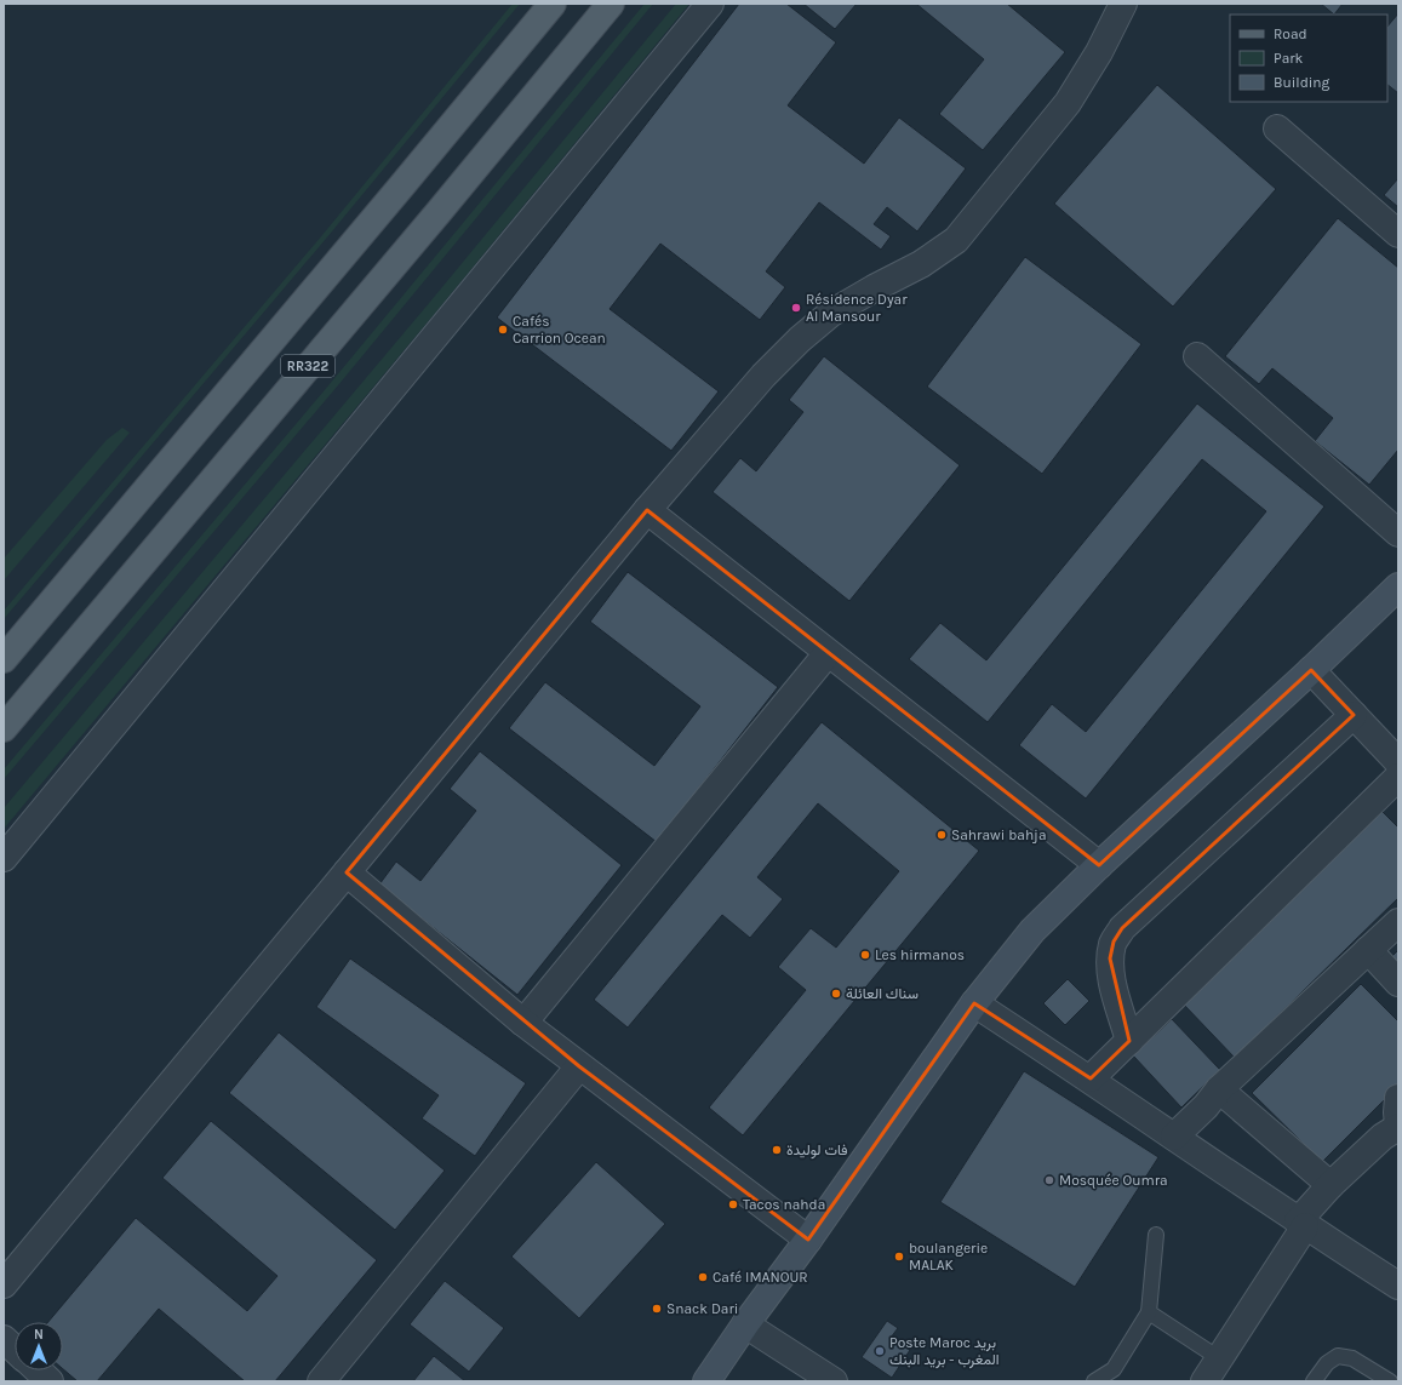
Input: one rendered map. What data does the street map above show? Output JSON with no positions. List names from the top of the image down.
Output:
{
  "streets": {
    "main road": ["RR322"]
  },
  "places": [
    "Résidence Dyar Al Mansour",
    "Cafés Carrion Ocean",
    "Sahrawi bahja",
    "Les hirmanos",
    "سناك العائلة",
    "فات لوليدة",
    "Mosquée Oumra",
    "Tacos nahda",
    "boulangerie MALAK",
    "Café IMANOUR",
    "Snack Dari",
    "Poste Maroc بريد المغرب - بريد البنك"
  ],
  "legend": ["Road", "Park", "Building"],
  "north": "top"
}
